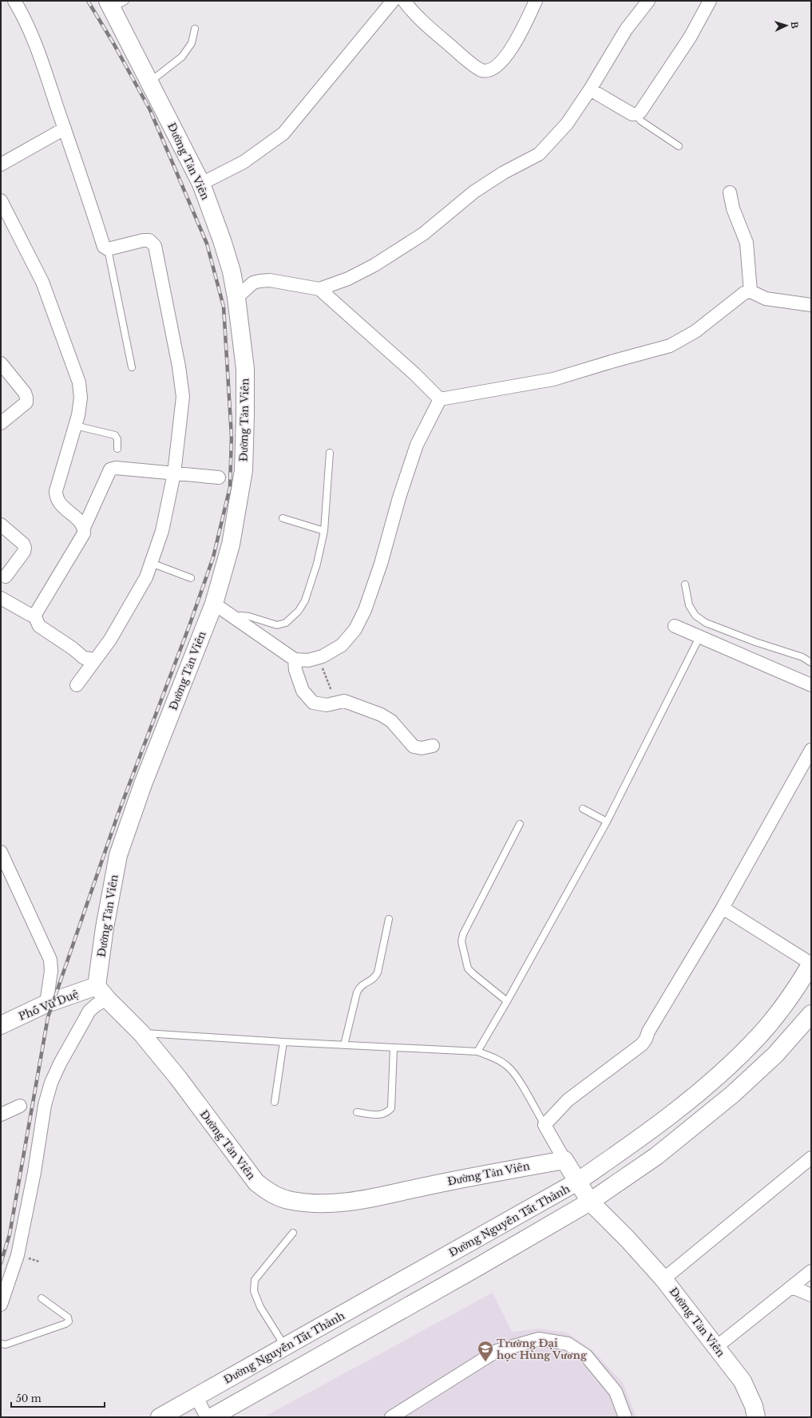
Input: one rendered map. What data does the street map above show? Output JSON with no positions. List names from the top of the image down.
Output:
{
  "streets": {
    "street": ["Đường Tản Viên", "Phố Vũ Duệ", "Đường Nguyễn Tất Thành"]
  },
  "crossings": [
    ["Đường Tản Viên", "Phố Vũ Duệ"],
    ["Đường Tản Viên", "Đường Nguyễn Tất Thành"]
  ],
  "places": {
    "school or university": ["Trường Đại học Hùng Vương"]
  },
  "scale_bar": "50 m",
  "north": "right"
}
